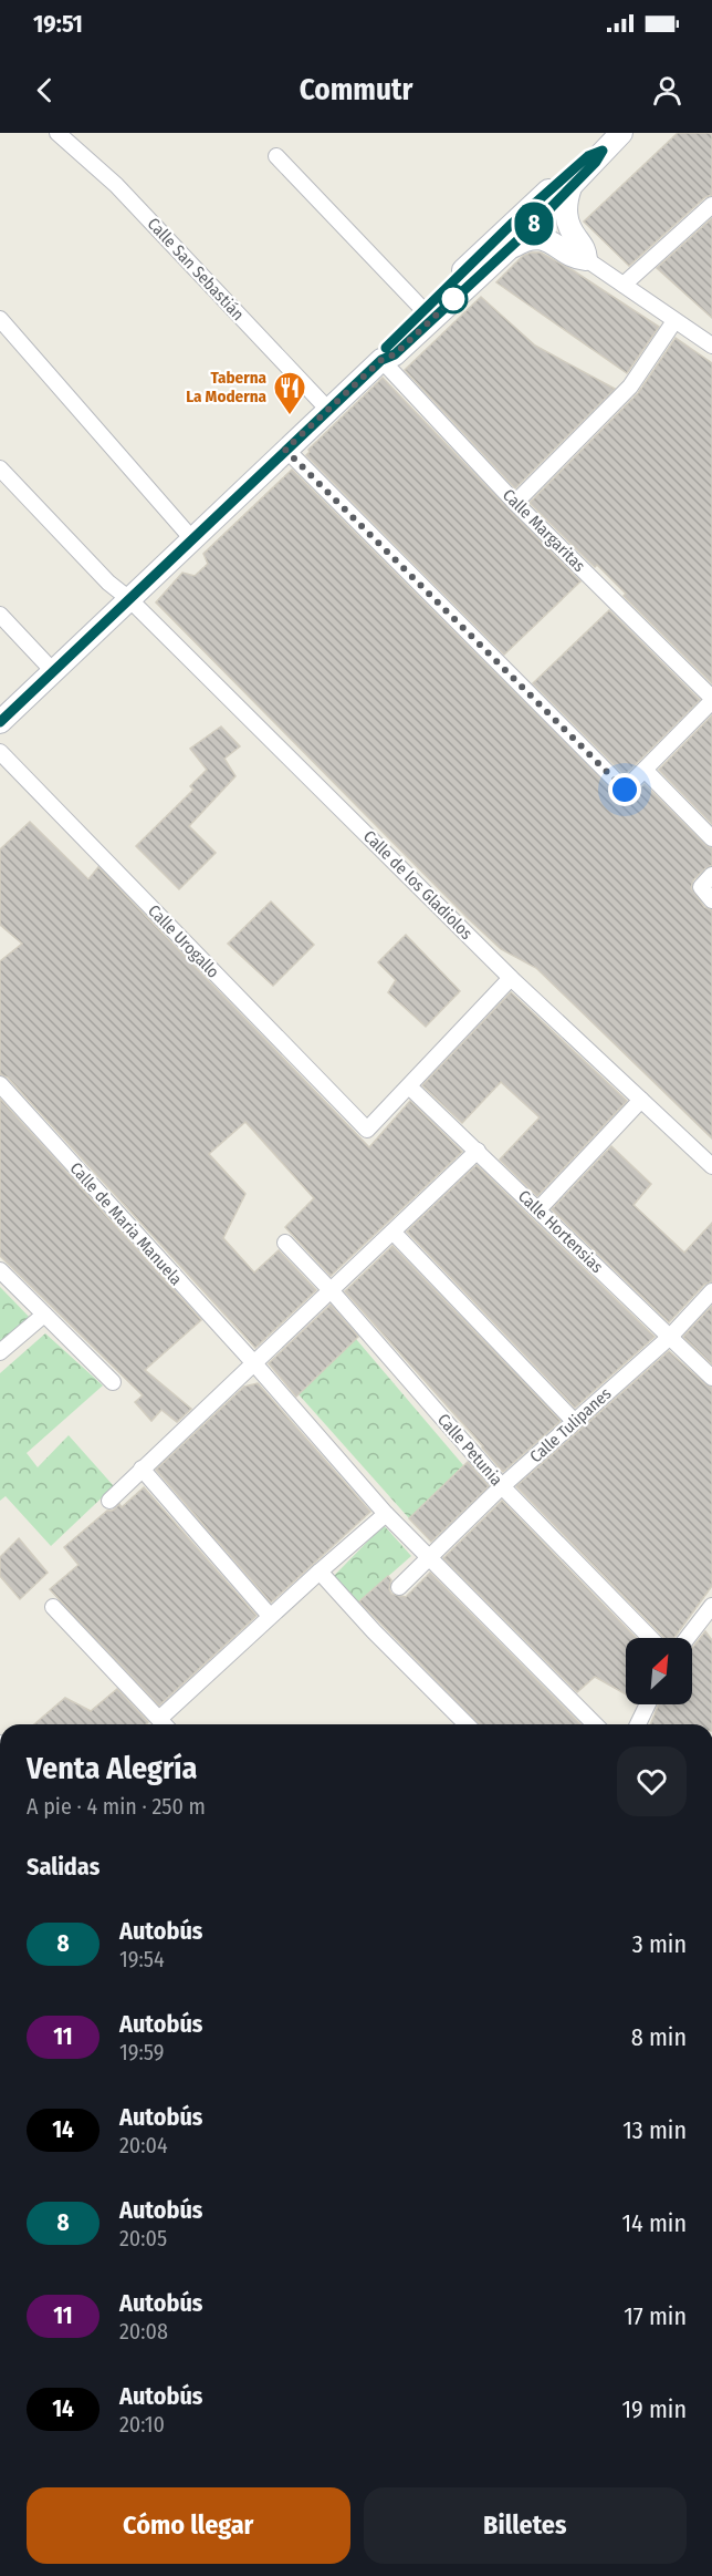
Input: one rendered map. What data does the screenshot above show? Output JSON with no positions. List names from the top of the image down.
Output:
{
  "streets": {
    "street": [
      "Calle San Sebastián",
      "Calle Margaritas",
      "Calle de los Gladiolos",
      "Calle Urogallo",
      "Calle de Maria Manuela",
      "Calle Hortensias",
      "Calle Tulipanes",
      "Calle Petunia"
    ]
  },
  "crossings": [
    ["Calle Urogallo", "Calle Hortensias"],
    ["Calle de Maria Manuela", "Calle Tulipanes"],
    ["Calle Hortensias", "Calle Tulipanes"],
    ["Calle Tulipanes", "Calle Petunia"]
  ],
  "places": {
    "restaurant": ["Taberna La Moderna"]
  },
  "lines": ["bus line 8"],
  "north": "top right",
  "page": {
    "status": "19:51",
    "header": "Commutr",
    "on_map": "8",
    "heading": [
      ["Venta Alegría", "A pie · 4 min · 250 m"],
      "Salidas"
    ],
    "list": [
      {
        "mark": "8",
        "name": "Autobús",
        "note": "19:54",
        "value": "3 min"
      },
      {
        "mark": "11",
        "name": "Autobús",
        "note": "19:59",
        "value": "8 min"
      },
      {
        "mark": "14",
        "name": "Autobús",
        "note": "20:04",
        "value": "13 min"
      },
      {
        "mark": "8",
        "name": "Autobús",
        "note": "20:05",
        "value": "14 min"
      },
      {
        "mark": "11",
        "name": "Autobús",
        "note": "20:08",
        "value": "17 min"
      },
      {
        "mark": "14",
        "name": "Autobús",
        "note": "20:10",
        "value": "19 min"
      }
    ],
    "buttons": ["Cómo llegar", "Billetes"]
  }
}
